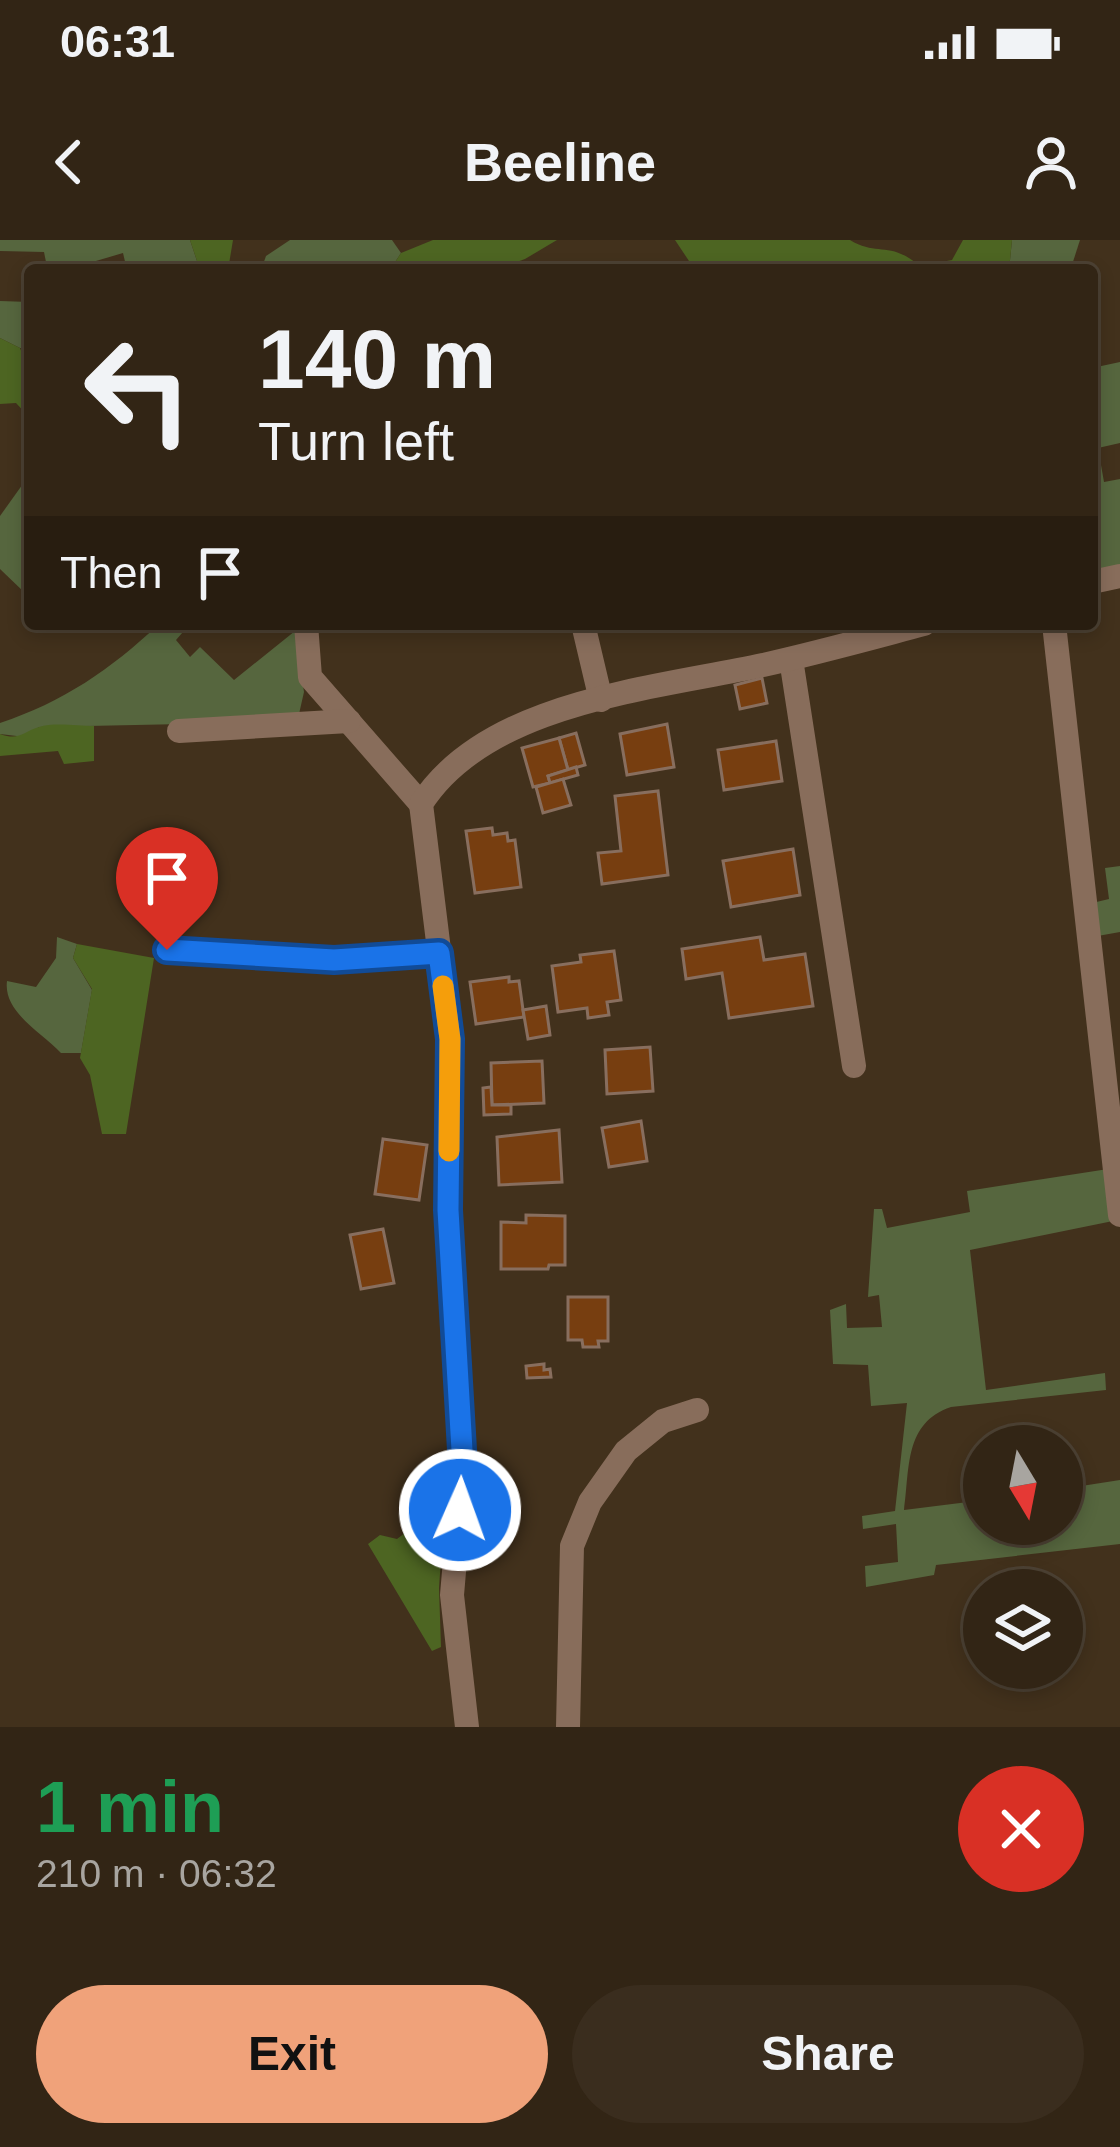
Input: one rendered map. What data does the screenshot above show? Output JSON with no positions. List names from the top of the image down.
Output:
{
  "north": "bottom",
  "page": {
    "status": "06:31",
    "header": "Beeline",
    "turn": ["140 m", "Turn left"],
    "then": "Then",
    "heading": ["1 min", "210 m · 06:32"],
    "buttons": ["Exit", "Share"]
  }
}
